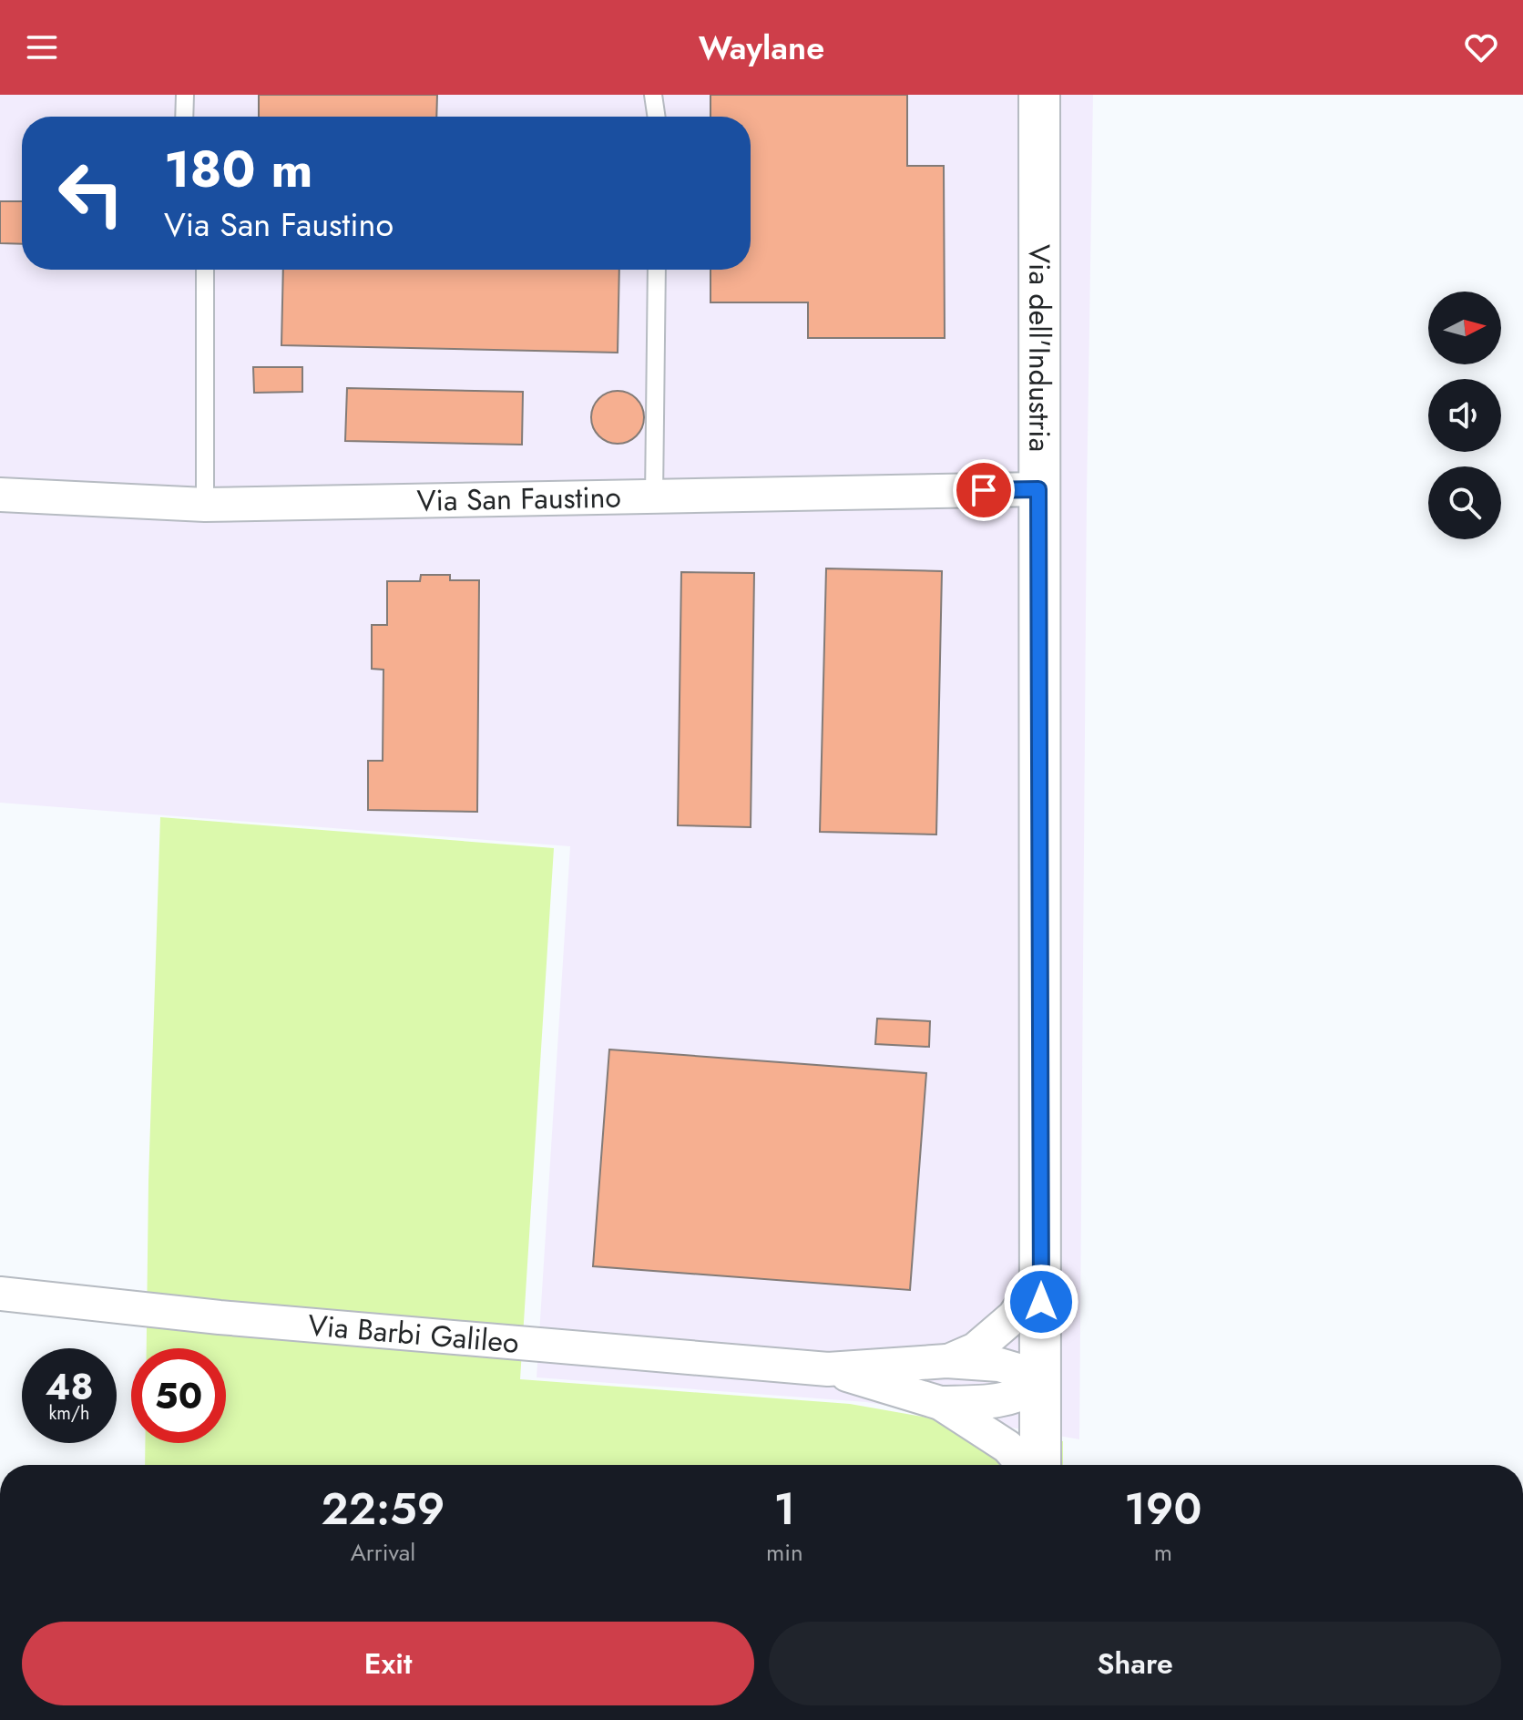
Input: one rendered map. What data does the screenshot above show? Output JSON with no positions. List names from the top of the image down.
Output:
{
  "streets": {
    "main road": ["Via dell'Industria"],
    "street": ["Via San Faustino", "Via Barbi Galileo"]
  },
  "crossings": [
    ["Via dell'Industria", "Via San Faustino"],
    ["Via dell'Industria", "Via Barbi Galileo"]
  ],
  "north": "right",
  "page": {
    "header": "Waylane",
    "turn": ["180 m", "Via San Faustino"],
    "speed": "48 km/h",
    "limit": "50",
    "eta": [
      "22:59",
      "Arrival",
      "1",
      "min",
      "190",
      "m"
    ],
    "buttons": ["Exit", "Share"]
  }
}
